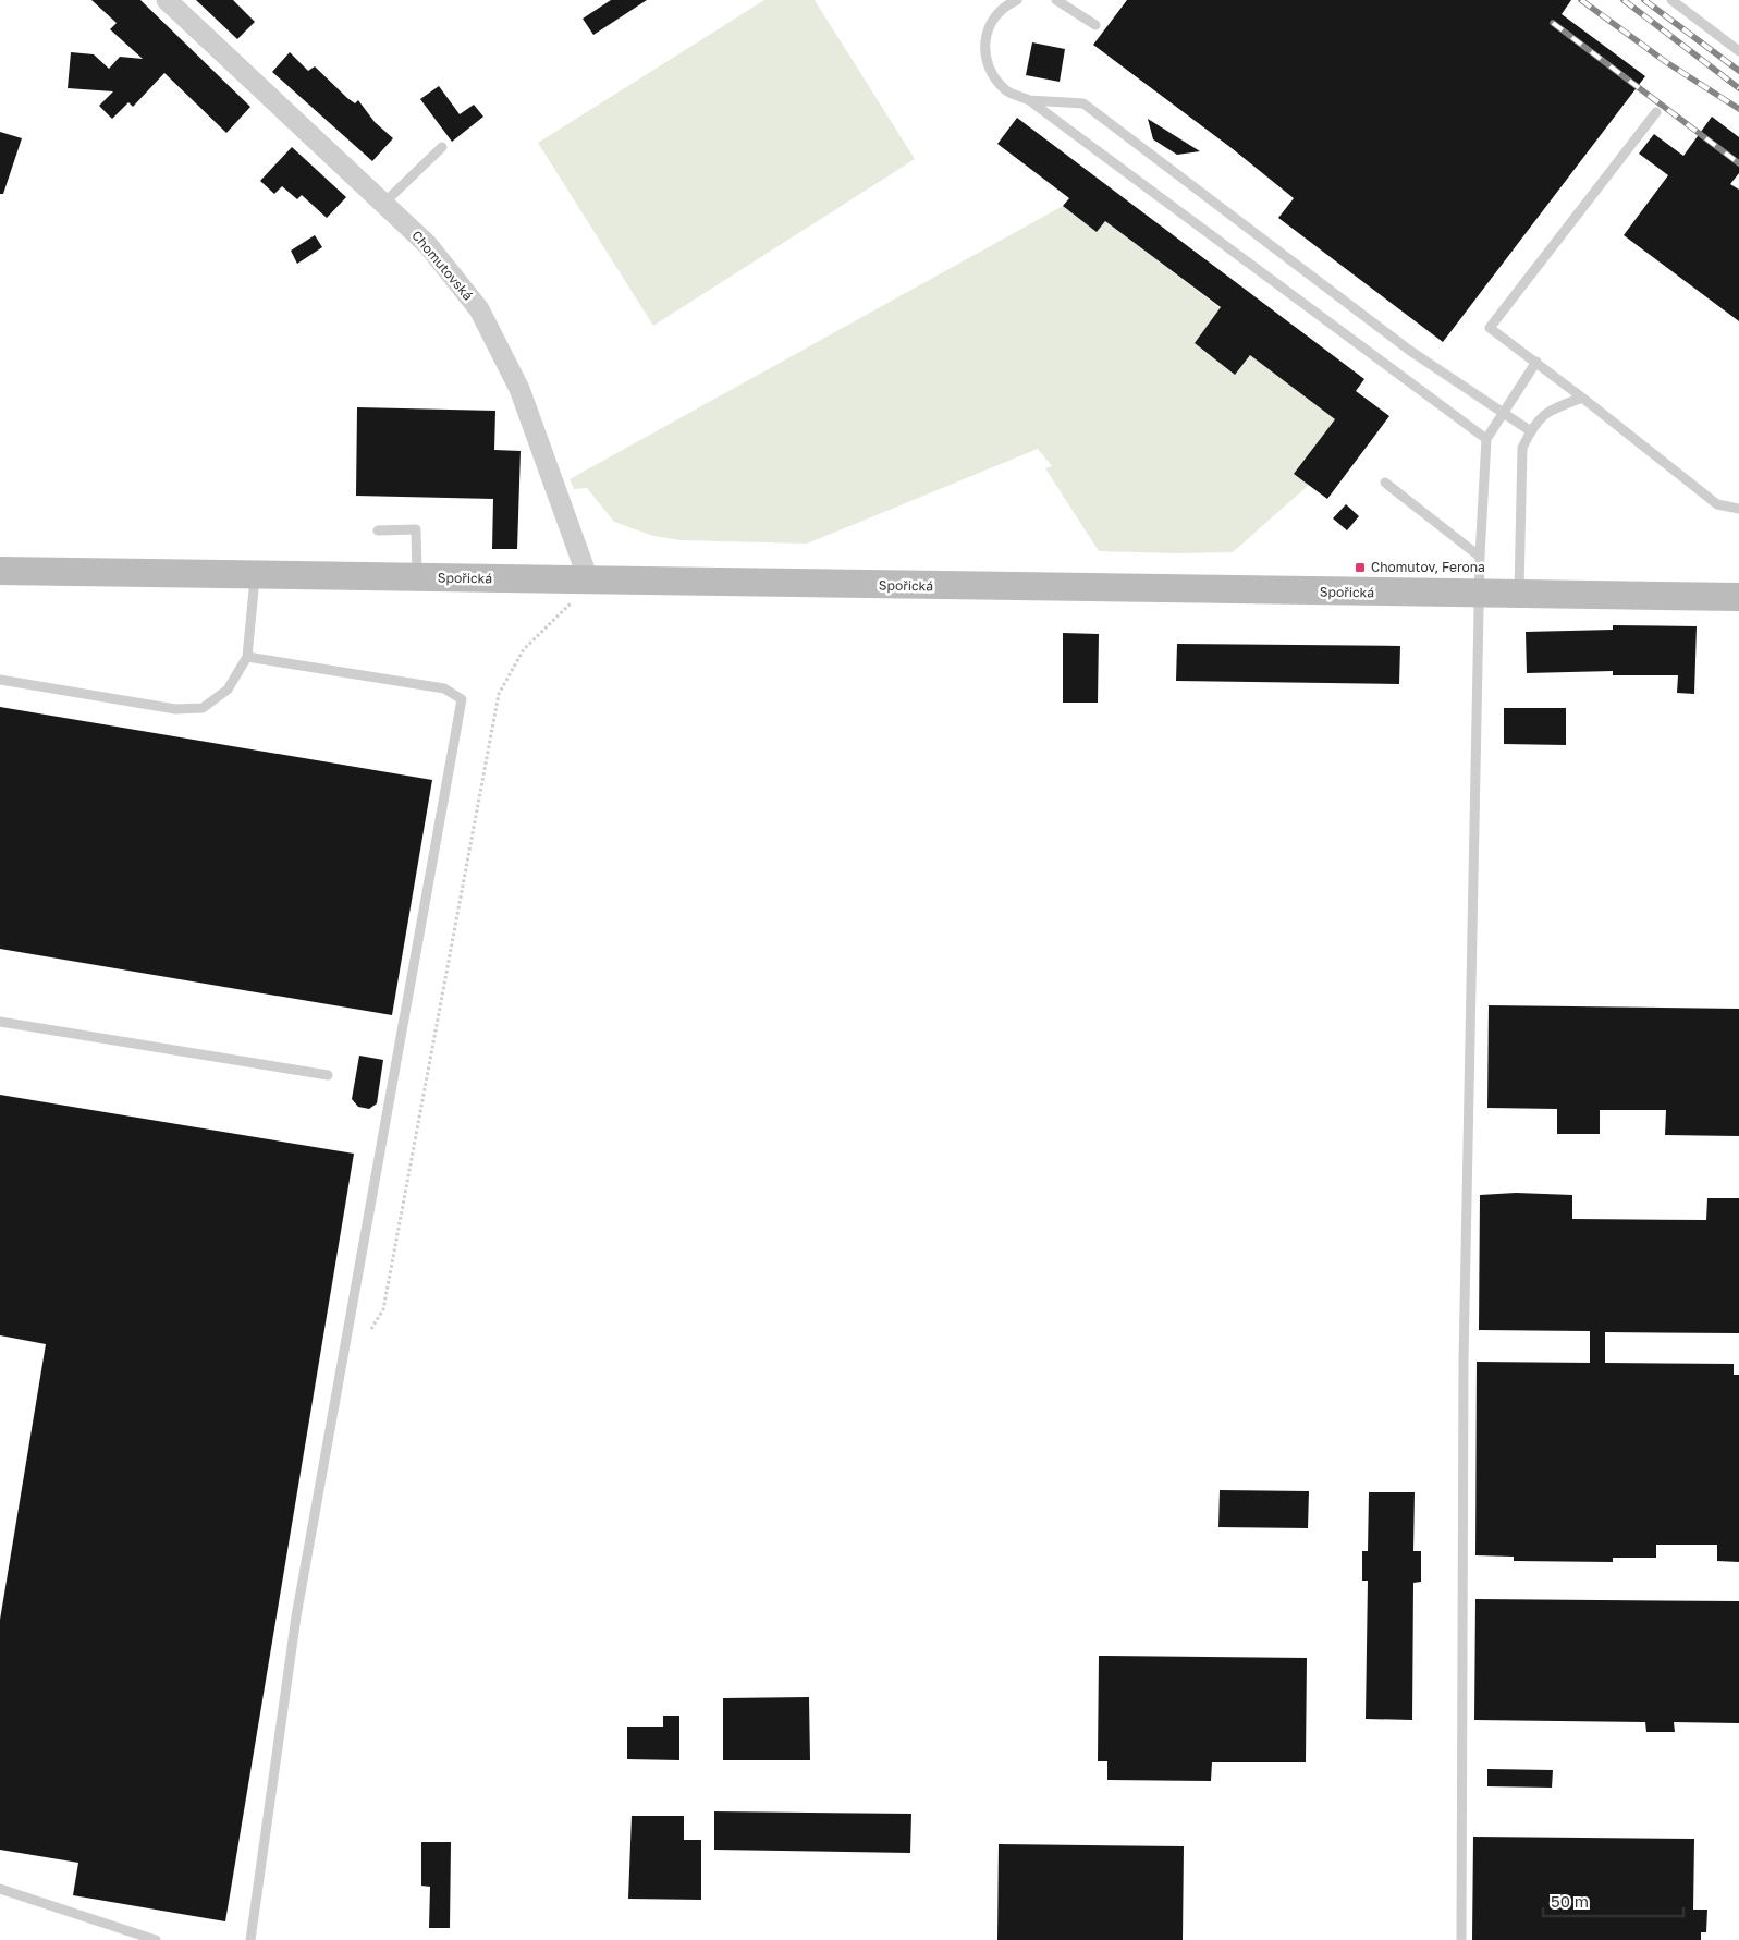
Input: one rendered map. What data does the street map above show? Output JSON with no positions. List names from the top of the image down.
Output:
{
  "streets": {
    "street": ["Chomutovská", "Spořická"]
  },
  "crossings": [
    ["Chomutovská", "Spořická"]
  ],
  "places": {
    "transit": ["Chomutov, Ferona"]
  },
  "scale_bar": "50 m"
}
